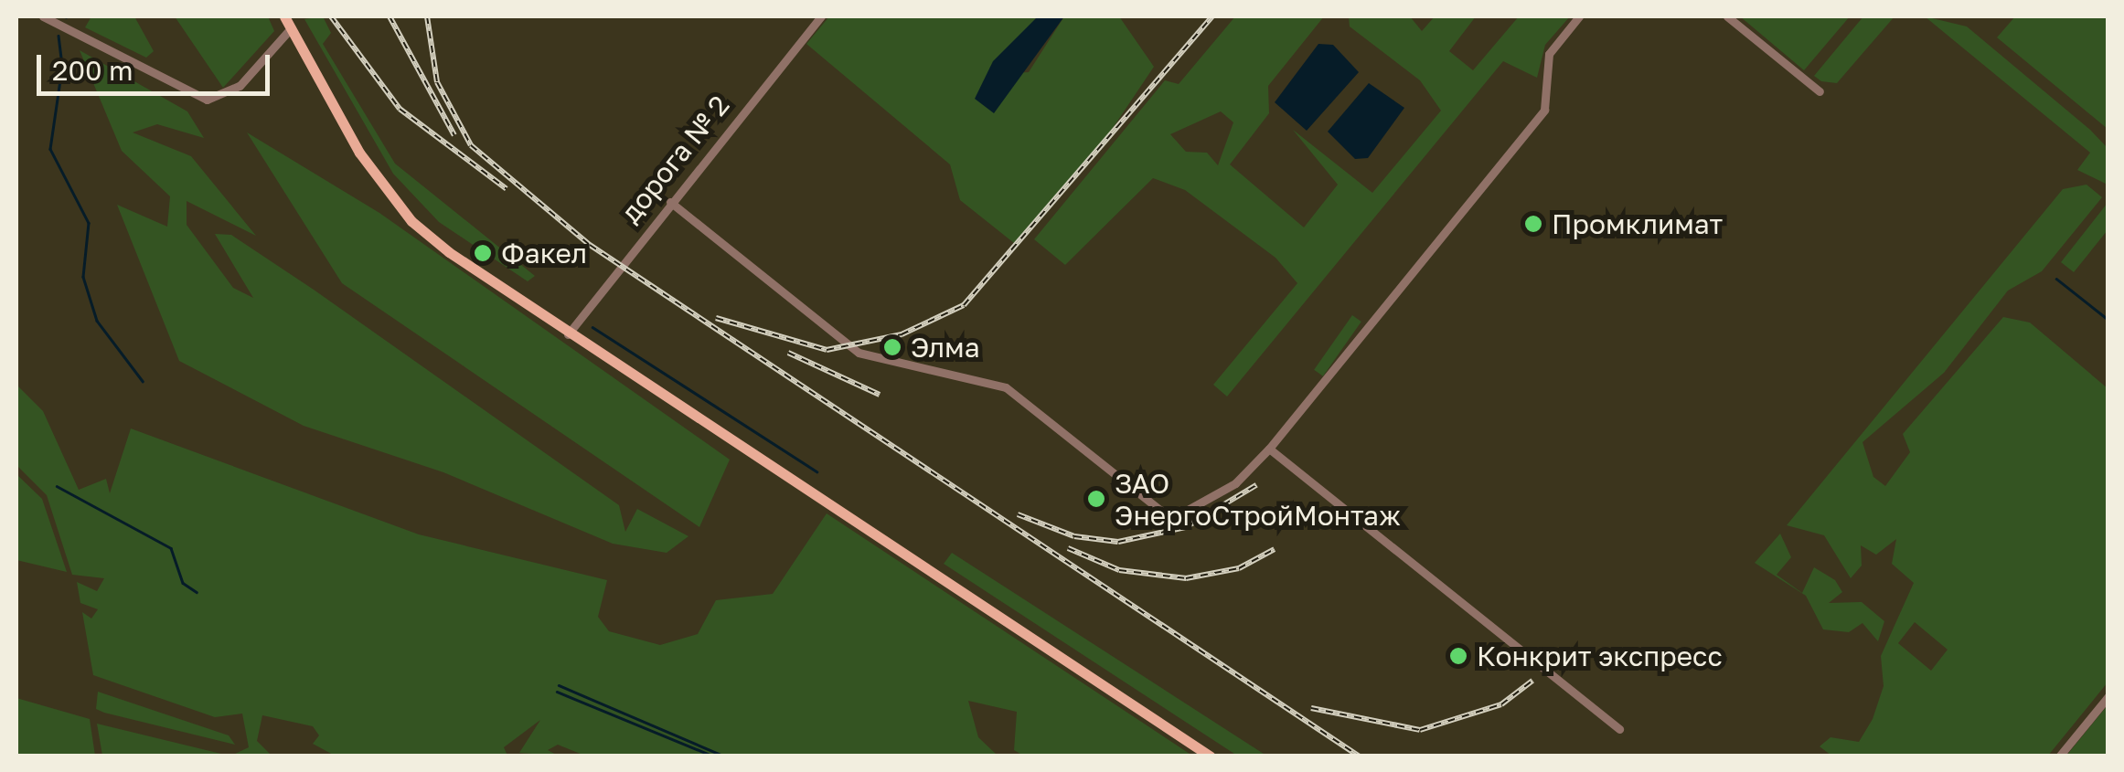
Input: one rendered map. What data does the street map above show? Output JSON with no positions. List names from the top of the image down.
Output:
{
  "streets": {
    "street": ["дорога № 2"]
  },
  "places": [
    "Промклимат",
    "Факел",
    "Элма",
    "ЗАО ЭнергоСтройМонтаж",
    "Конкрит экспресс"
  ],
  "scale_bar": "200 m"
}
